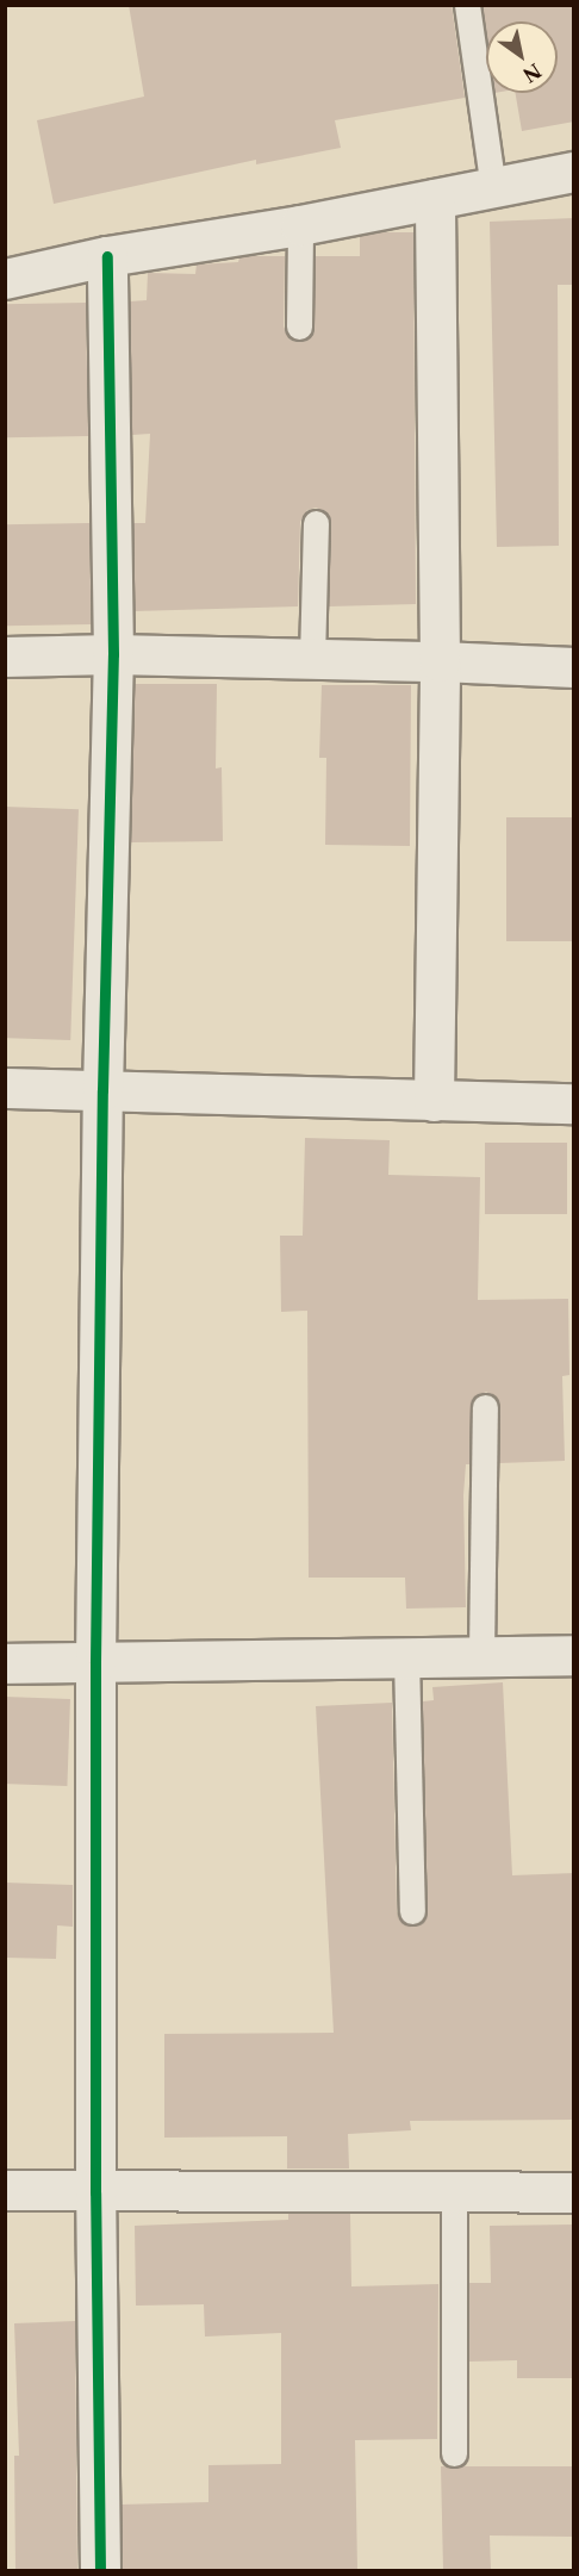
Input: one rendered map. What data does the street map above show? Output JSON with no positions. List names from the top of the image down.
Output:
{
  "north": "bottom right"
}
